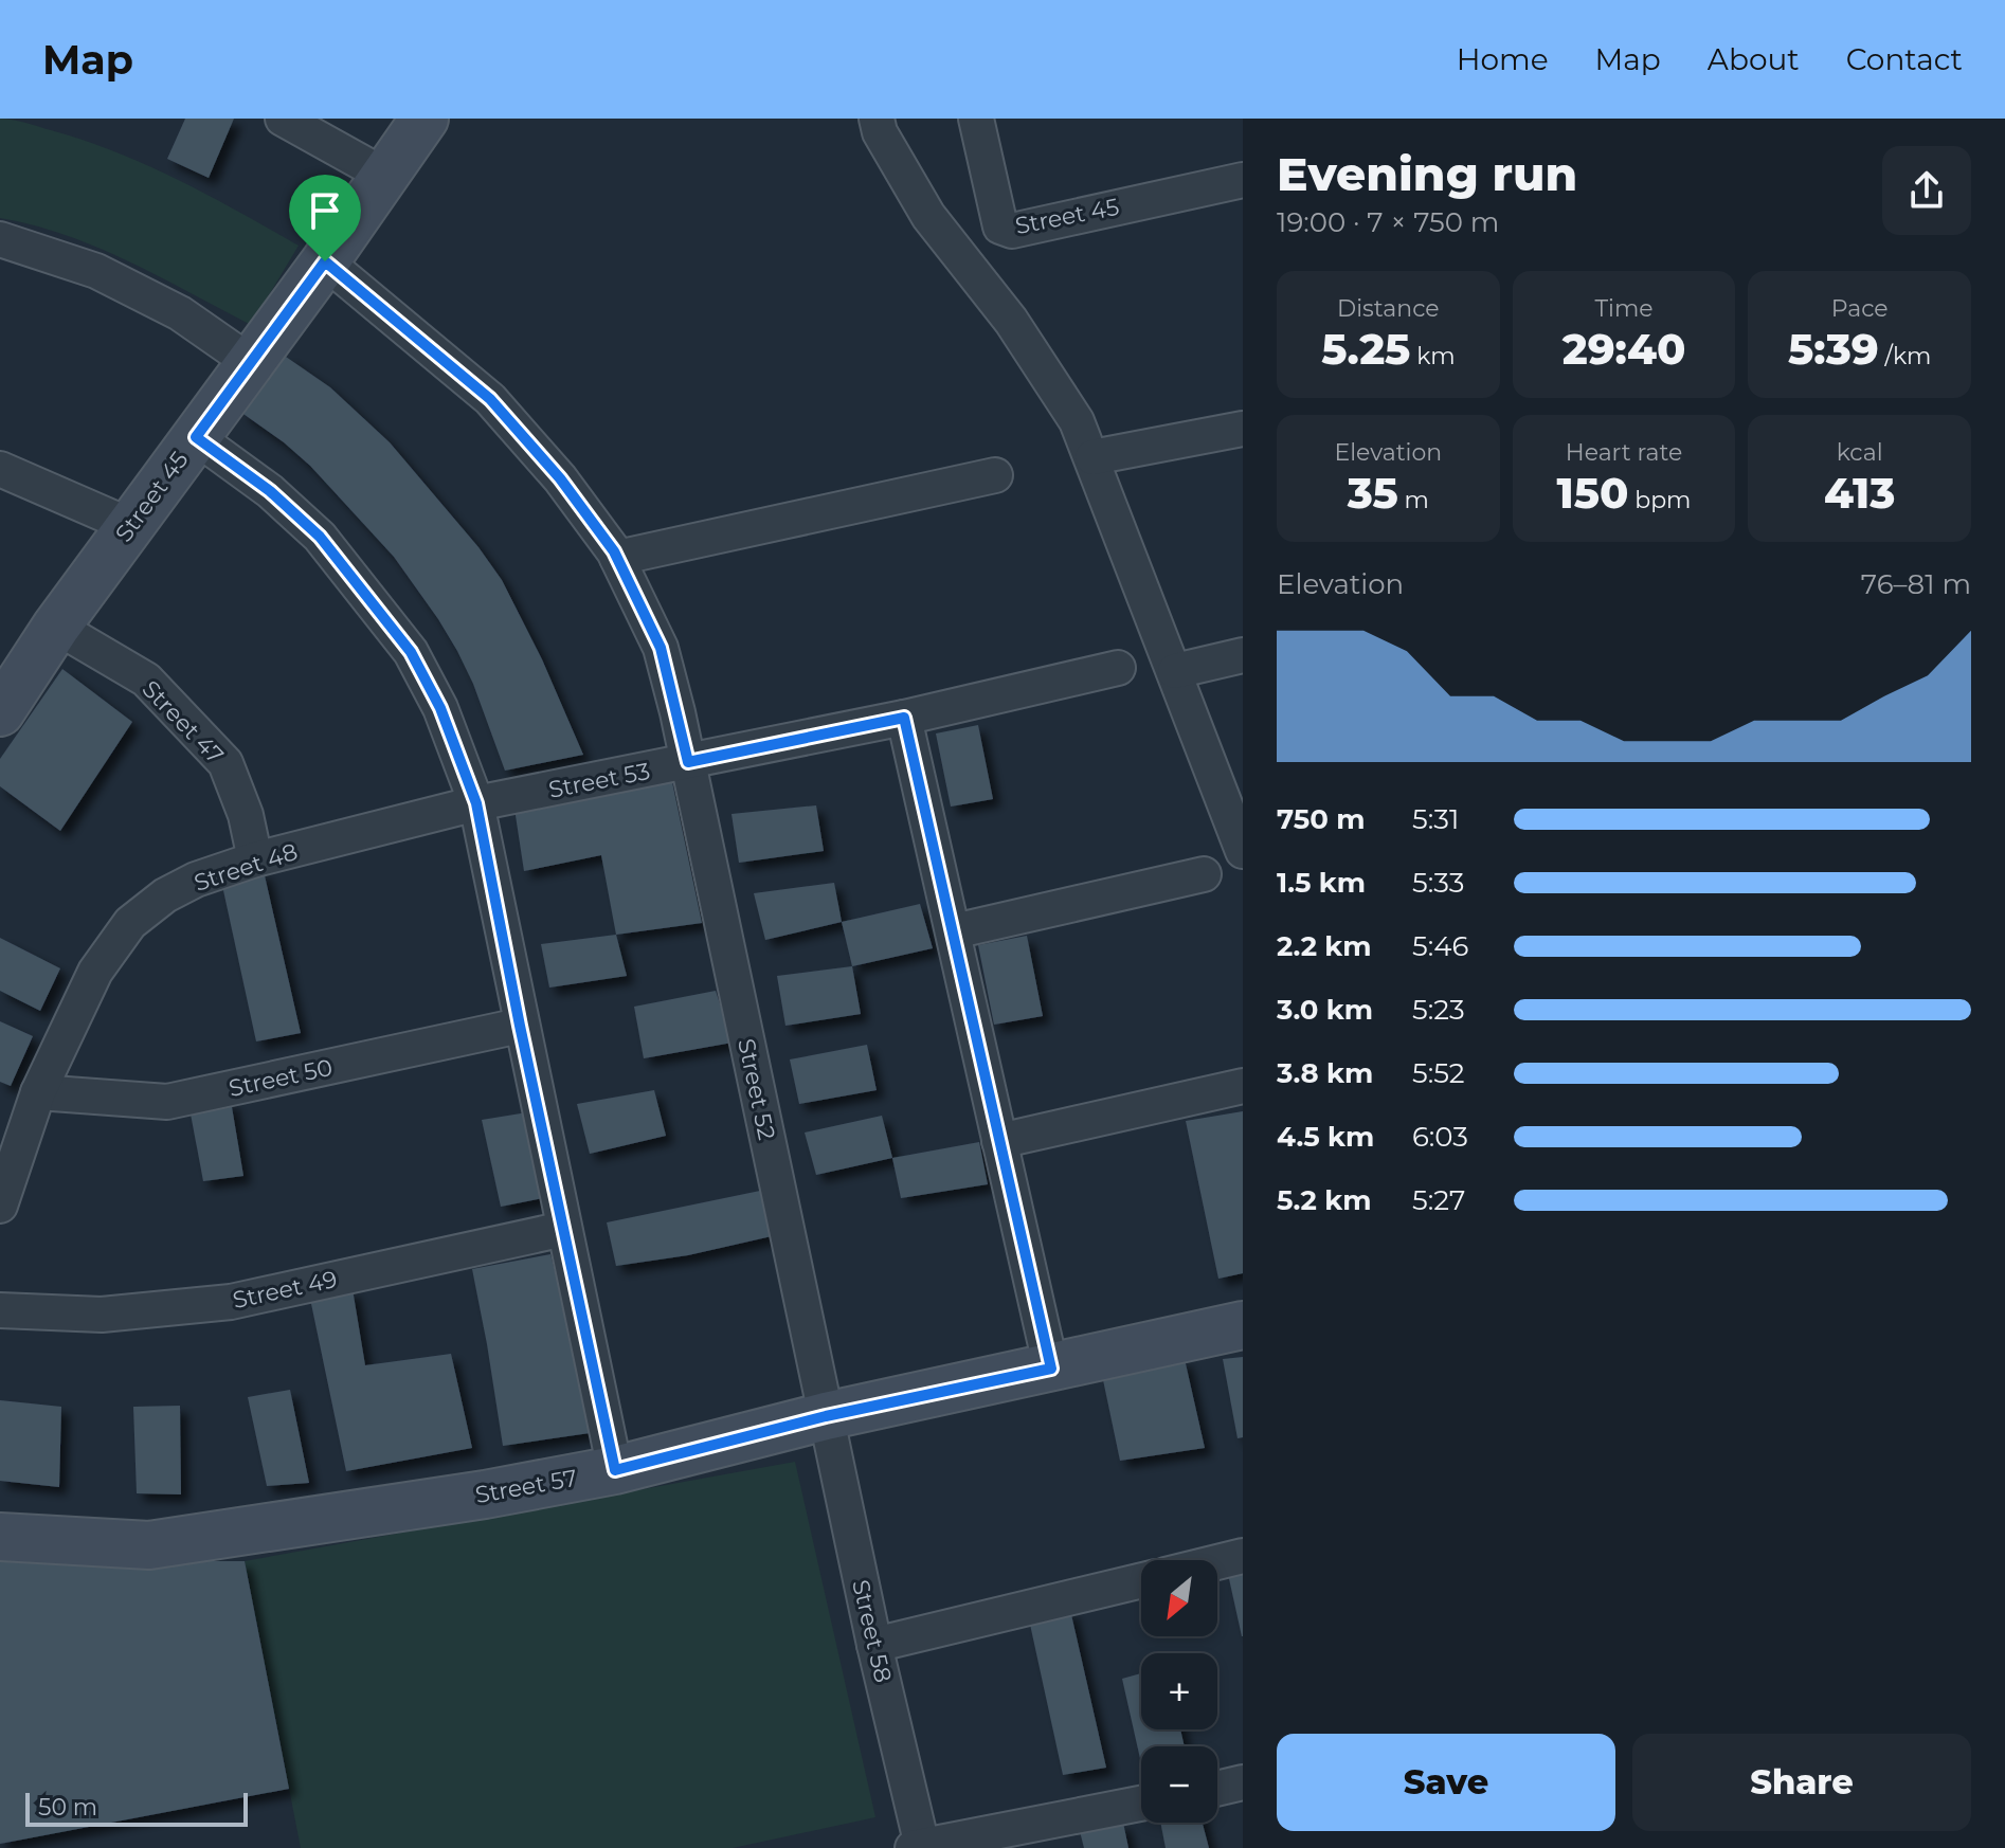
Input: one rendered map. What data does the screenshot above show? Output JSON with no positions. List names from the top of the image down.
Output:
{
  "streets": {
    "street": [
      "Street 45",
      "Street 47",
      "Street 53",
      "Street 48",
      "Street 50",
      "Street 52",
      "Street 49",
      "Street 57",
      "Street 58"
    ]
  },
  "crossings": [
    ["Street 45", "Street 47"],
    ["Street 45", "Street 52"],
    ["Street 47", "Street 48"],
    ["Street 53", "Street 48"],
    ["Street 53", "Street 52"],
    ["Street 48", "Street 50"],
    ["Street 52", "Street 57"],
    ["Street 52", "Street 58"],
    ["Street 57", "Street 58"]
  ],
  "scale_bar": "50 m",
  "north": "bottom left",
  "page": {
    "header": "Map",
    "nav": [
      "Home",
      "Map",
      "About",
      "Contact"
    ],
    "heading": ["Evening run", "19:00 · 7 × 750 m"],
    "stats": [
      ["Distance", "5.25 km"],
      ["Time", "29:40"],
      ["Pace", "5:39 /km"],
      ["Elevation", "35 m"],
      ["Heart rate", "150 bpm"],
      ["kcal", "413"]
    ],
    "chart": ["Elevation", "76–81 m"],
    "list": [
      {
        "name": "750 m",
        "note": "5:31"
      },
      {
        "name": "1.5 km",
        "note": "5:33"
      },
      {
        "name": "2.2 km",
        "note": "5:46"
      },
      {
        "name": "3.0 km",
        "note": "5:23"
      },
      {
        "name": "3.8 km",
        "note": "5:52"
      },
      {
        "name": "4.5 km",
        "note": "6:03"
      },
      {
        "name": "5.2 km",
        "note": "5:27"
      }
    ],
    "map_buttons": ["+", "−"],
    "buttons": ["Save", "Share"],
    "scale": "50 m"
  }
}
